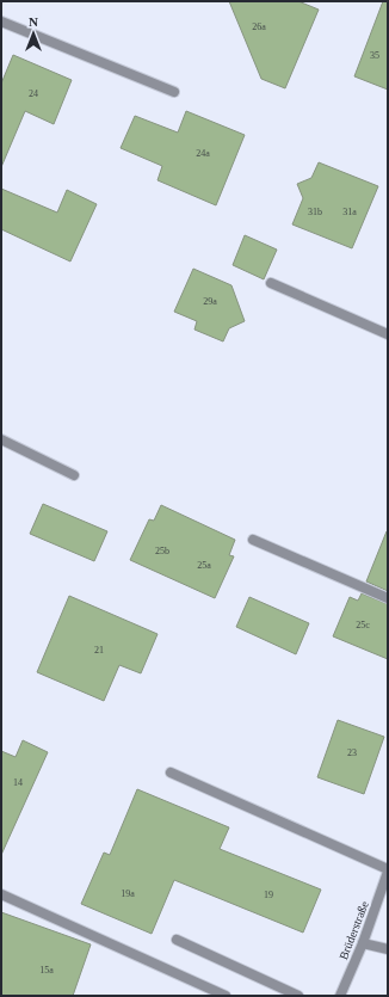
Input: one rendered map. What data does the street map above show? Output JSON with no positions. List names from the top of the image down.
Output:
{
  "streets": {
    "street": ["Brüderstraße"]
  },
  "house_numbers": [
    "26a",
    "35",
    "24",
    "24a",
    "31b",
    "31a",
    "29a",
    "25b",
    "25a",
    "25c",
    "21",
    "23",
    "14",
    "19a",
    "19",
    "15a"
  ],
  "north": "top"
}
